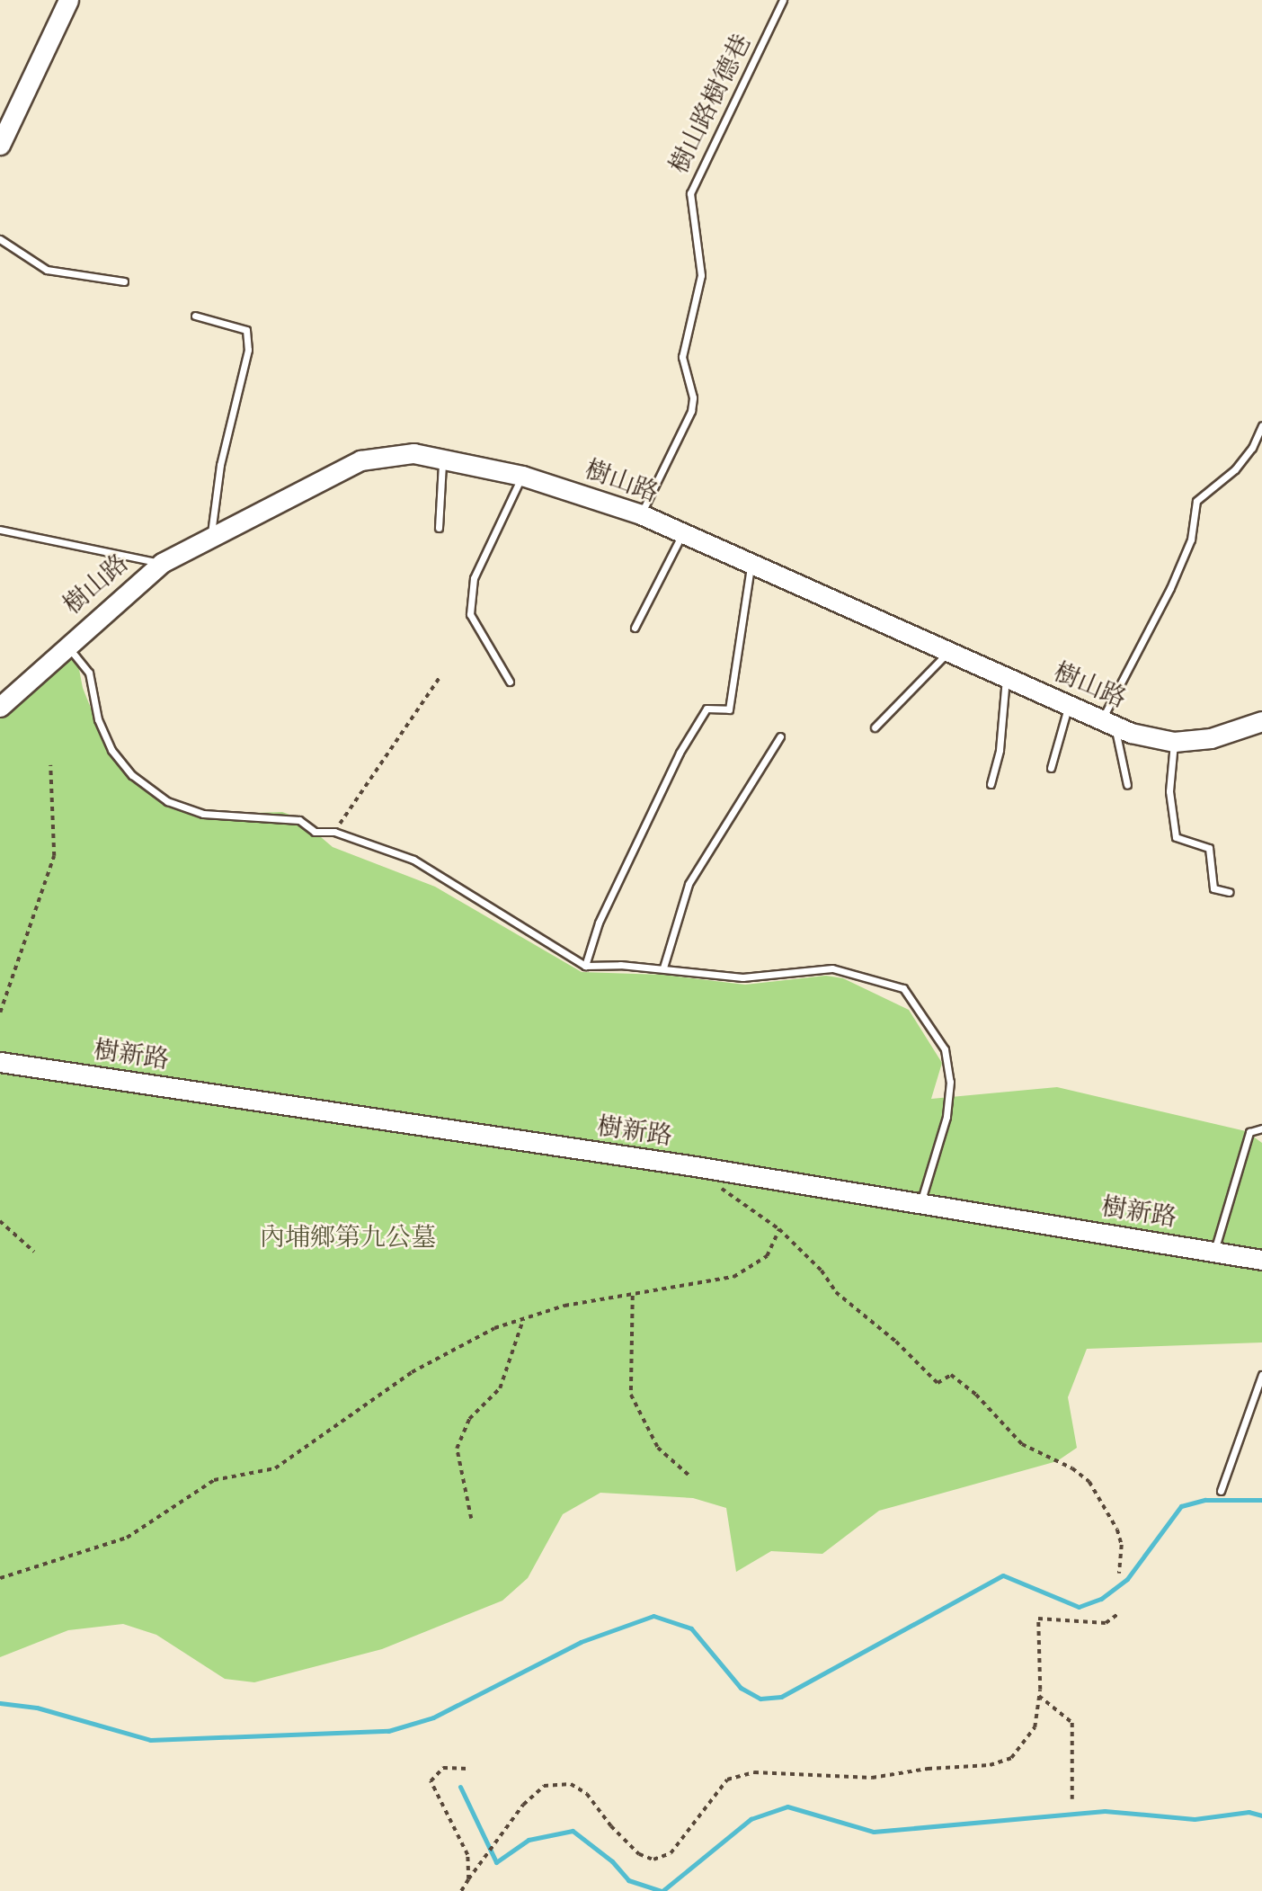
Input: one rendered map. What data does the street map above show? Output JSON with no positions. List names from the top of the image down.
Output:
{
  "streets": {
    "street": ["樹山路", "樹新路"],
    "lane": ["樹山路樹德巷"]
  },
  "crossings": [
    ["樹山路樹德巷", "樹山路"]
  ],
  "parks": ["內埔鄉第九公墓"]
}
